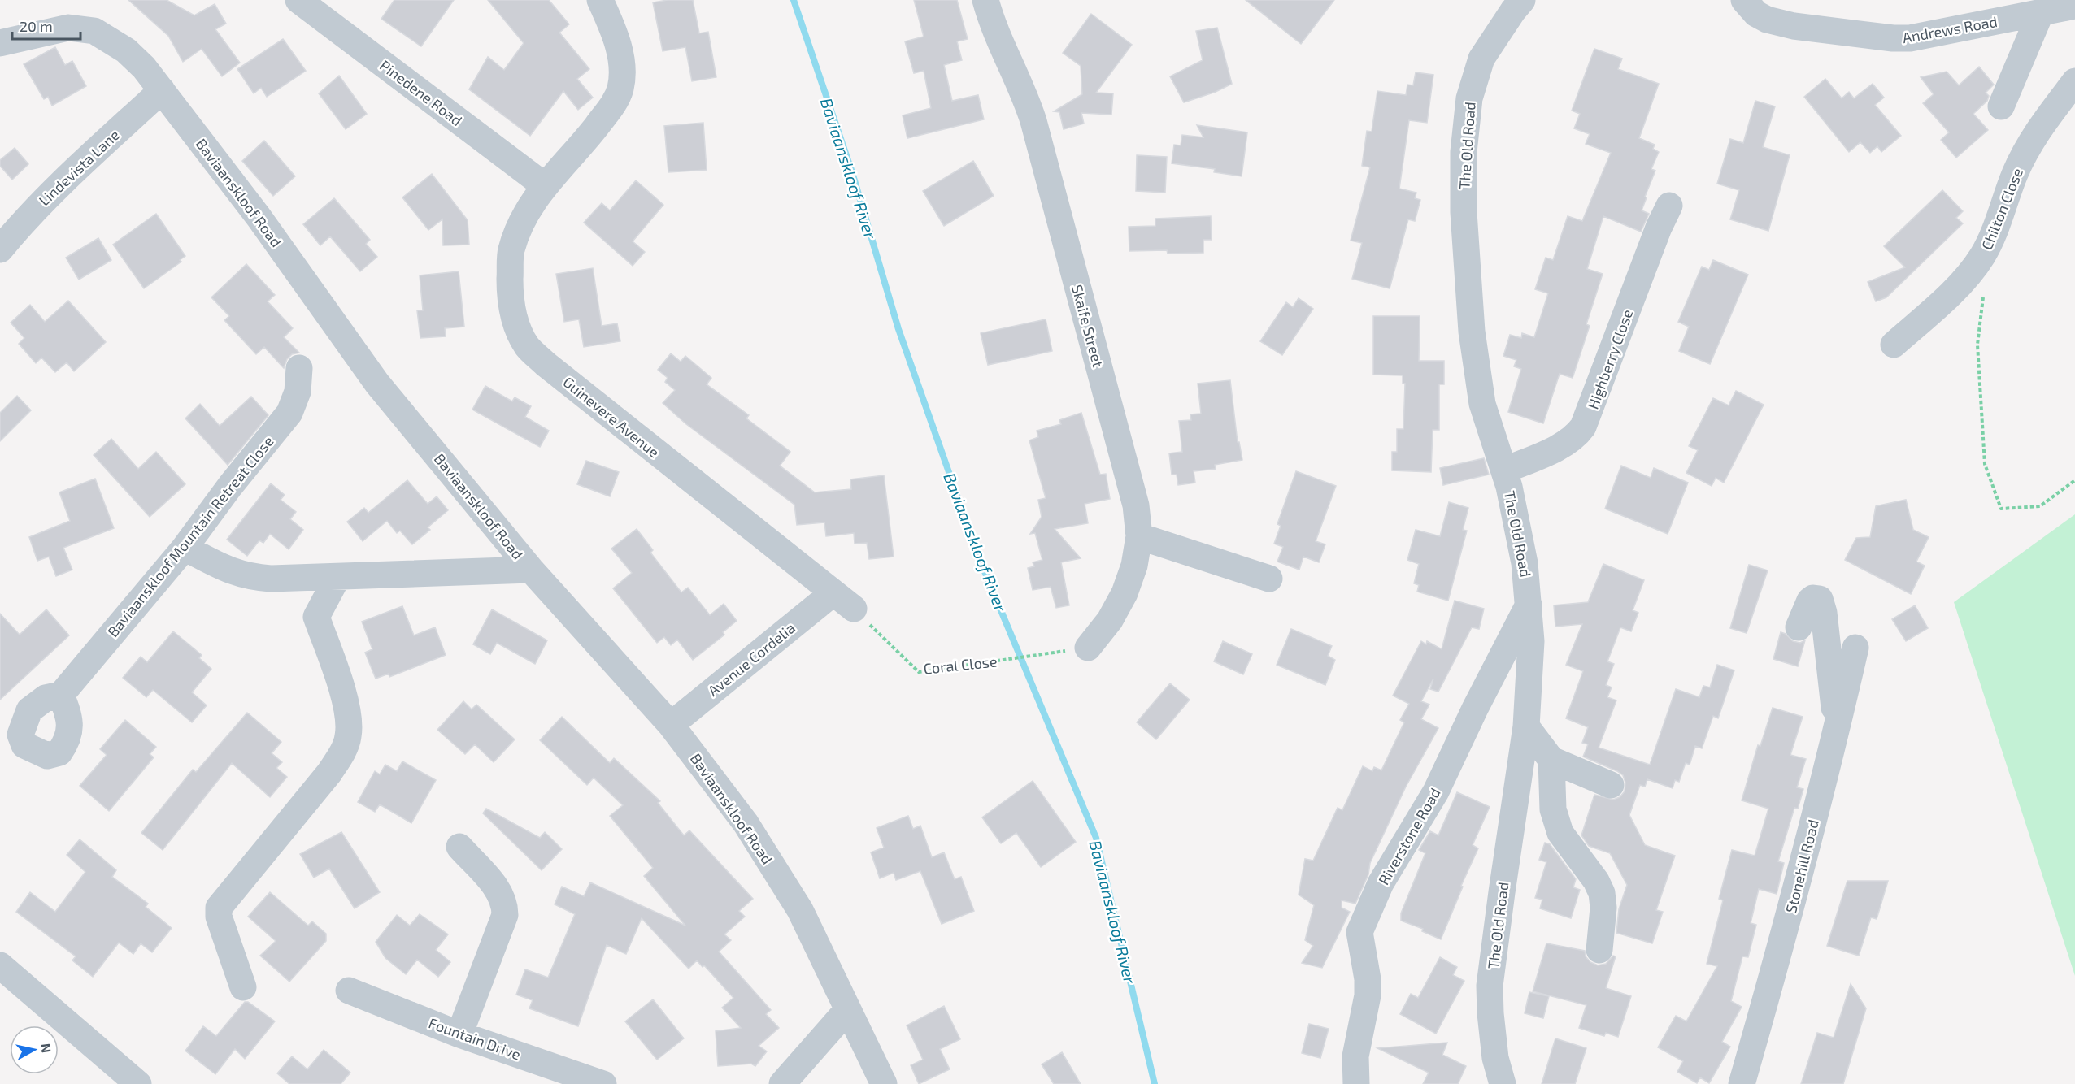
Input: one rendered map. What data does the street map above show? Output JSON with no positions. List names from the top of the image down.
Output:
{
  "streets": {
    "street": [
      "Andrews Road",
      "Pinedene Road",
      "The Old Road",
      "Lindevista Lane",
      "Baviaanskloof Road",
      "Chilton Close",
      "Skaife Street",
      "Highberry Close",
      "Guinevere Avenue",
      "Baviaanskloof Mountain Retreat Close",
      "Avenue Cordelia",
      "Riverstone Road",
      "Stonehill Road",
      "Fountain Drive"
    ],
    "path": ["Coral Close"]
  },
  "crossings": [
    ["Pinedene Road", "Guinevere Avenue"],
    ["The Old Road", "Highberry Close"],
    ["The Old Road", "Riverstone Road"],
    ["Lindevista Lane", "Baviaanskloof Road"],
    ["Baviaanskloof Road", "Avenue Cordelia"],
    ["Skaife Street", "Coral Close"],
    ["Guinevere Avenue", "Avenue Cordelia"]
  ],
  "water": ["Baviaanskloof River"],
  "scale_bar": "20 m",
  "north": "right"
}
